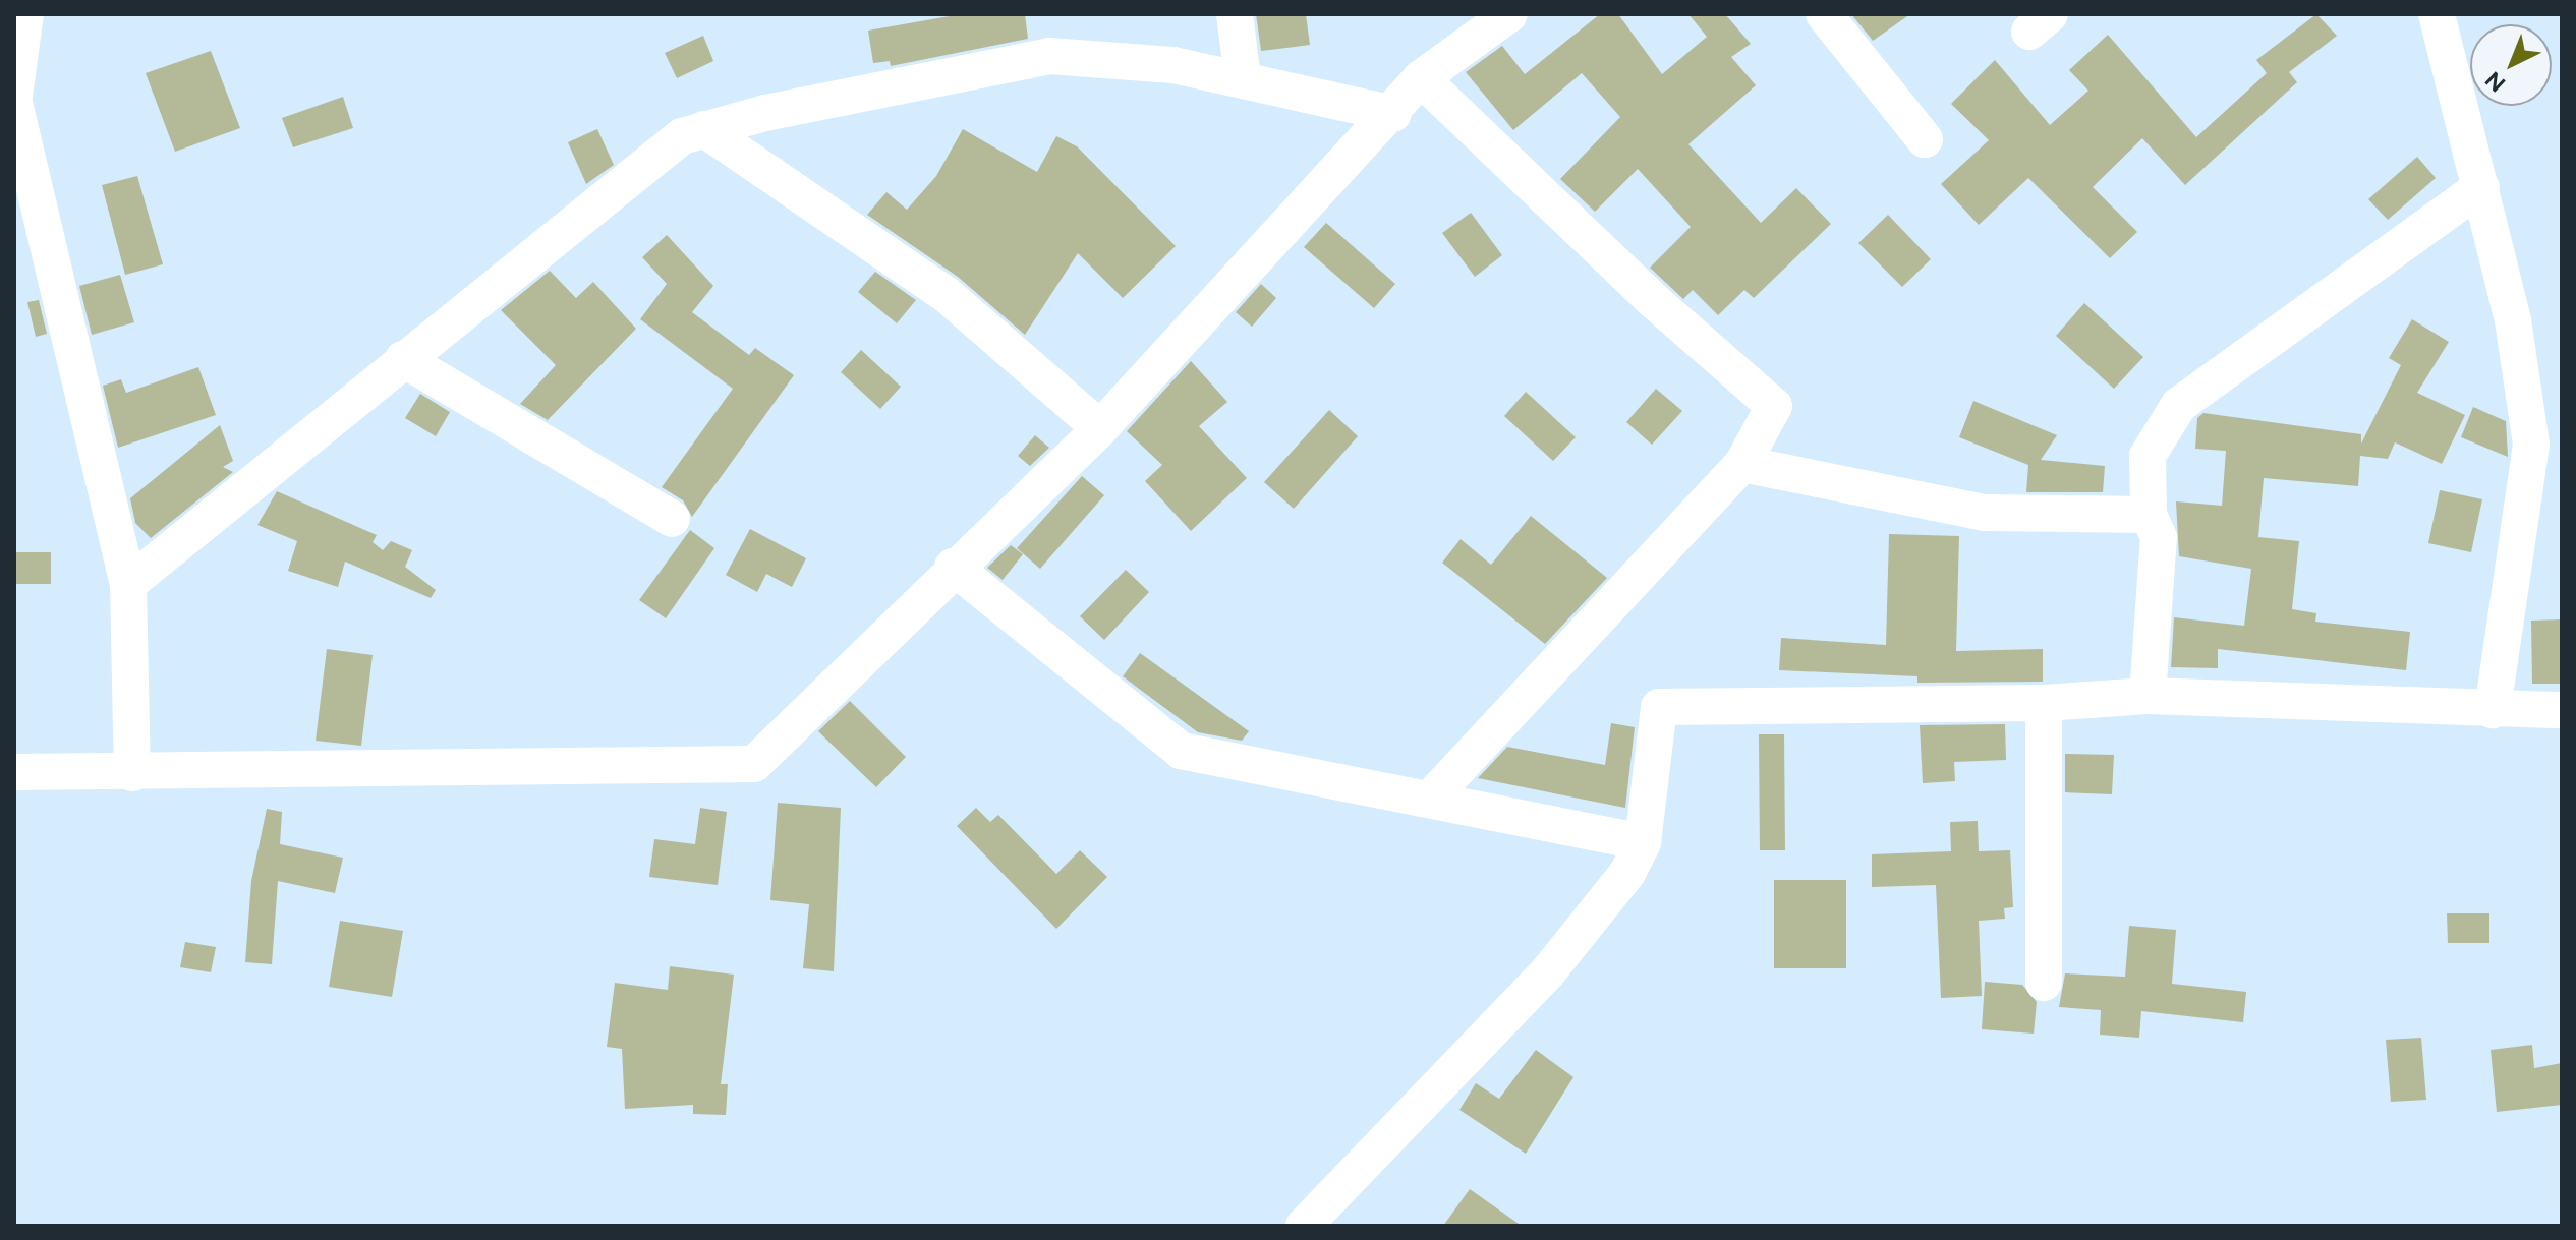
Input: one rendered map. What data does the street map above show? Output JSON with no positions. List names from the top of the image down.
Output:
{
  "north": "bottom left"
}
